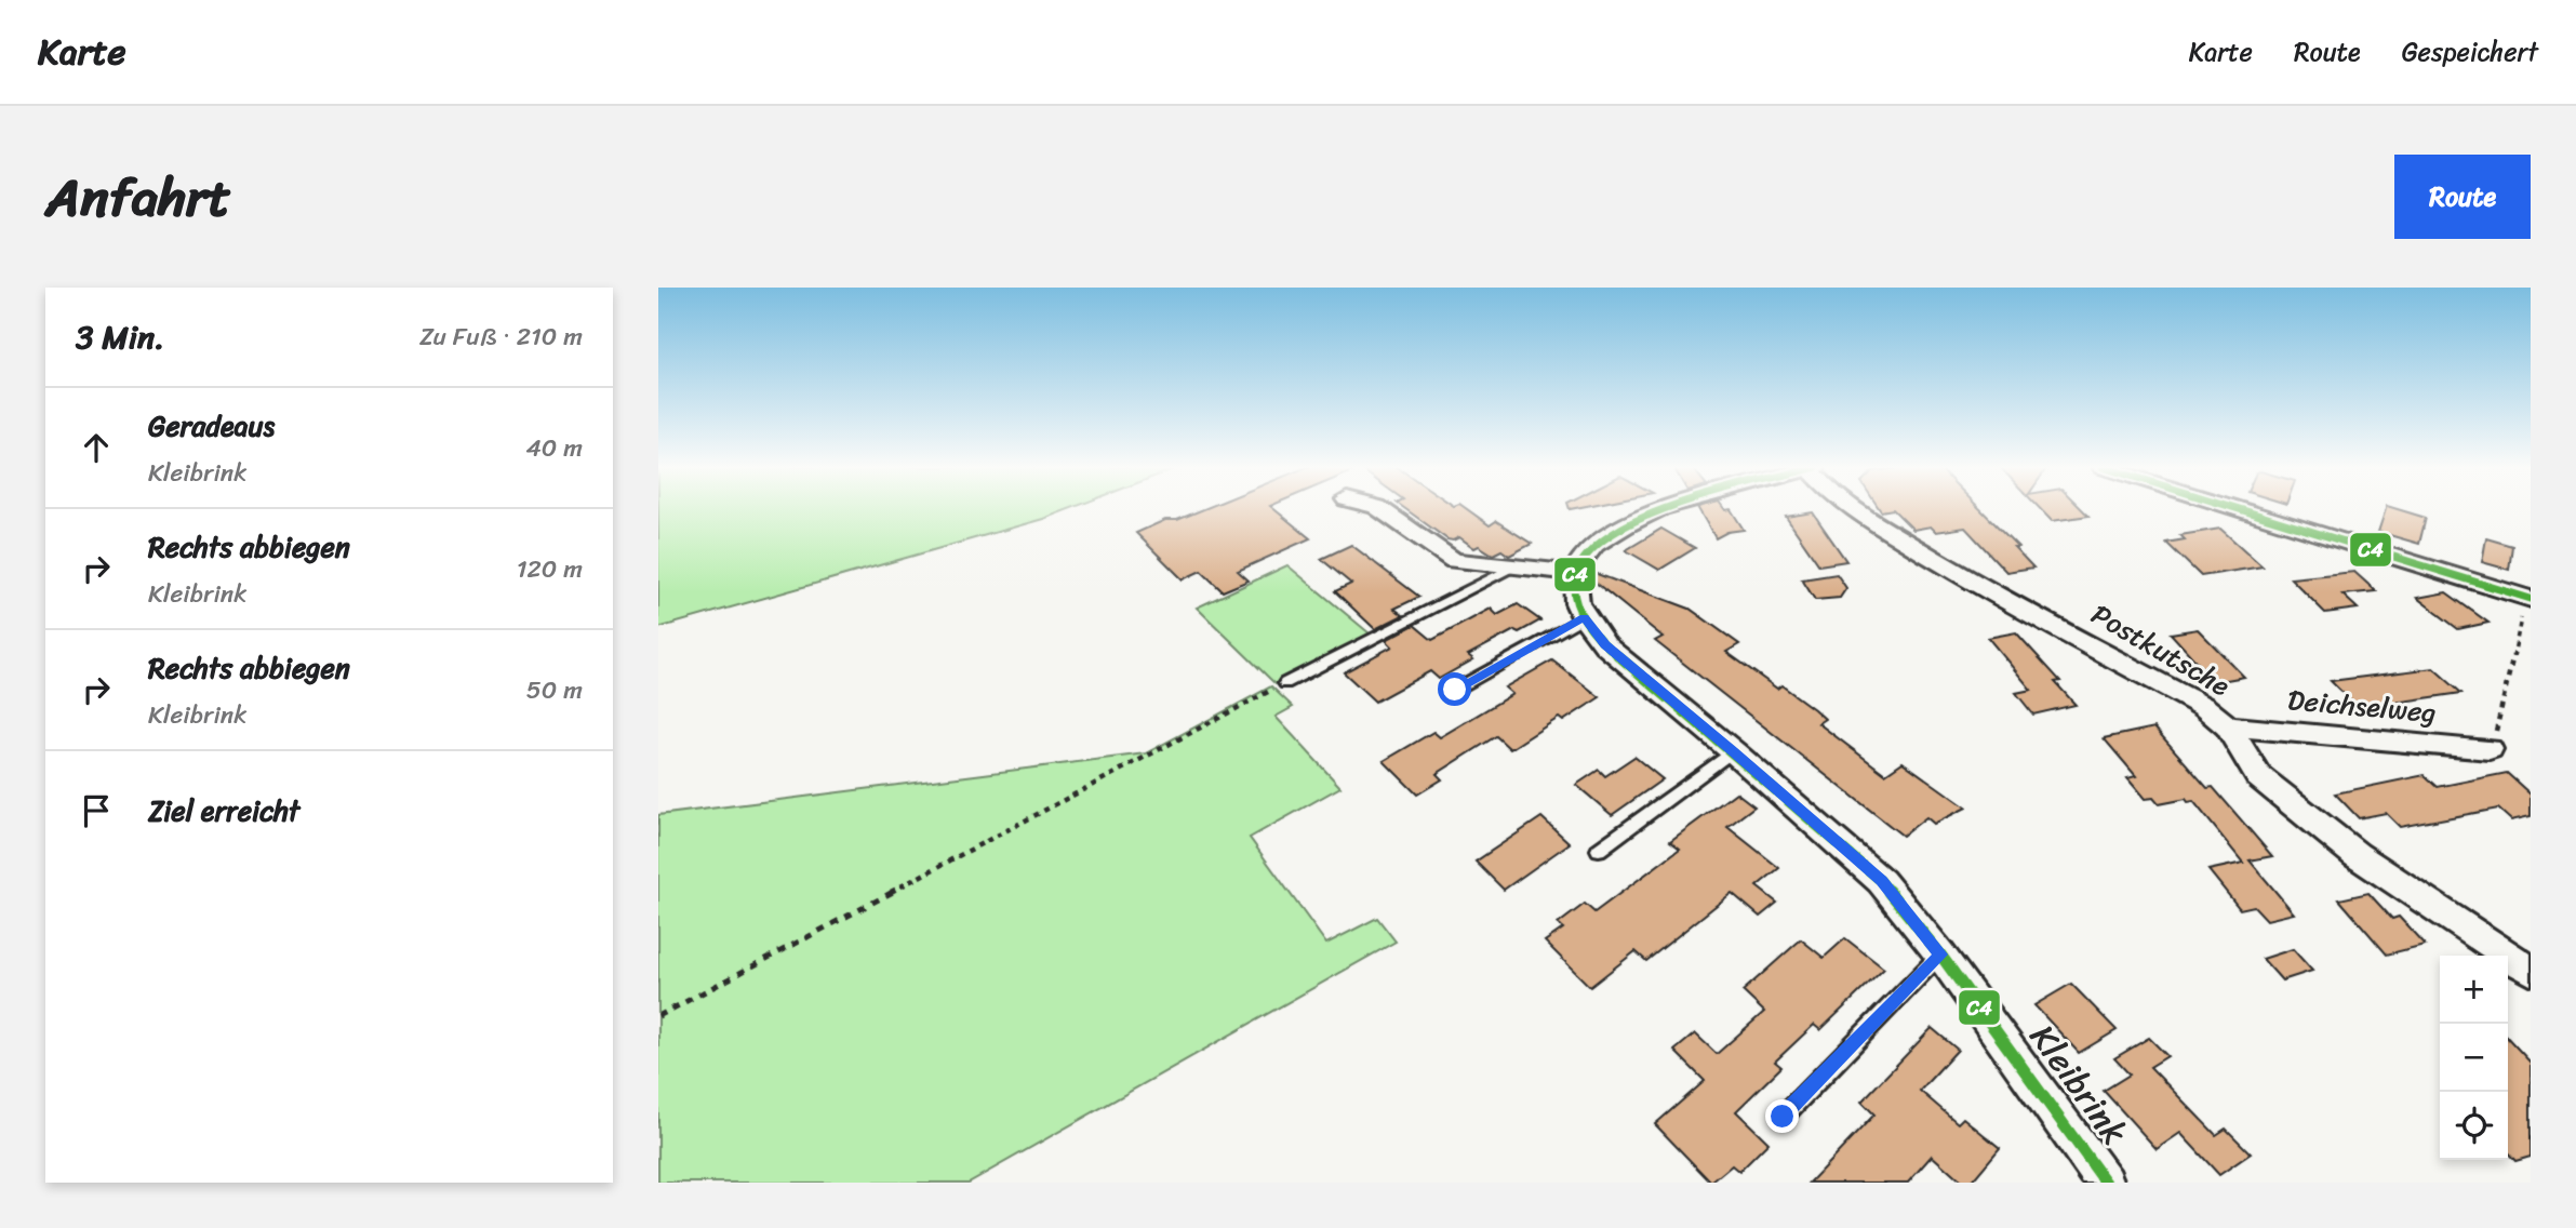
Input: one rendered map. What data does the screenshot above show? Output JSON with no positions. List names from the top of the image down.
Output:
{
  "streets": {
    "street": ["Postkutsche", "Deichselweg", "Kleibrink"]
  },
  "crossings": [
    ["Postkutsche", "Deichselweg"]
  ],
  "lines": ["transit line C4"],
  "page": {
    "header": "Karte",
    "nav": ["Karte", "Route", "Gespeichert"],
    "title": "Anfahrt",
    "buttons": "Route",
    "heading": ["3 Min.", "Zu Fuß · 210 m"],
    "list": [
      ["Geradeaus", "Kleibrink", "40 m"],
      ["Rechts abbiegen", "Kleibrink", "120 m"],
      ["Rechts abbiegen", "Kleibrink", "50 m"],
      "Ziel erreicht"
    ],
    "map_buttons": ["+", "−"]
  }
}
